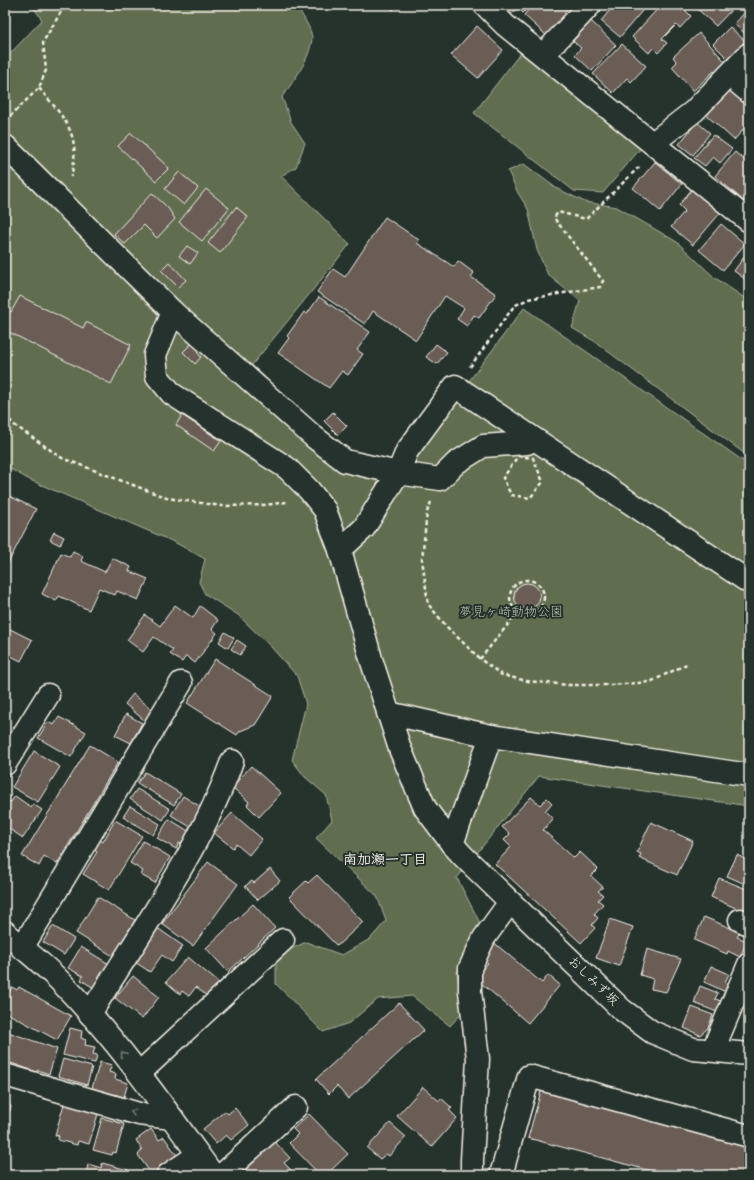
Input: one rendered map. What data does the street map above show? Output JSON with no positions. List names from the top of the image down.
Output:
{
  "streets": {
    "street": ["おしみず坂"]
  },
  "districts": ["南加瀬一丁目"],
  "parks": ["夢見ヶ崎動物公園"]
}
